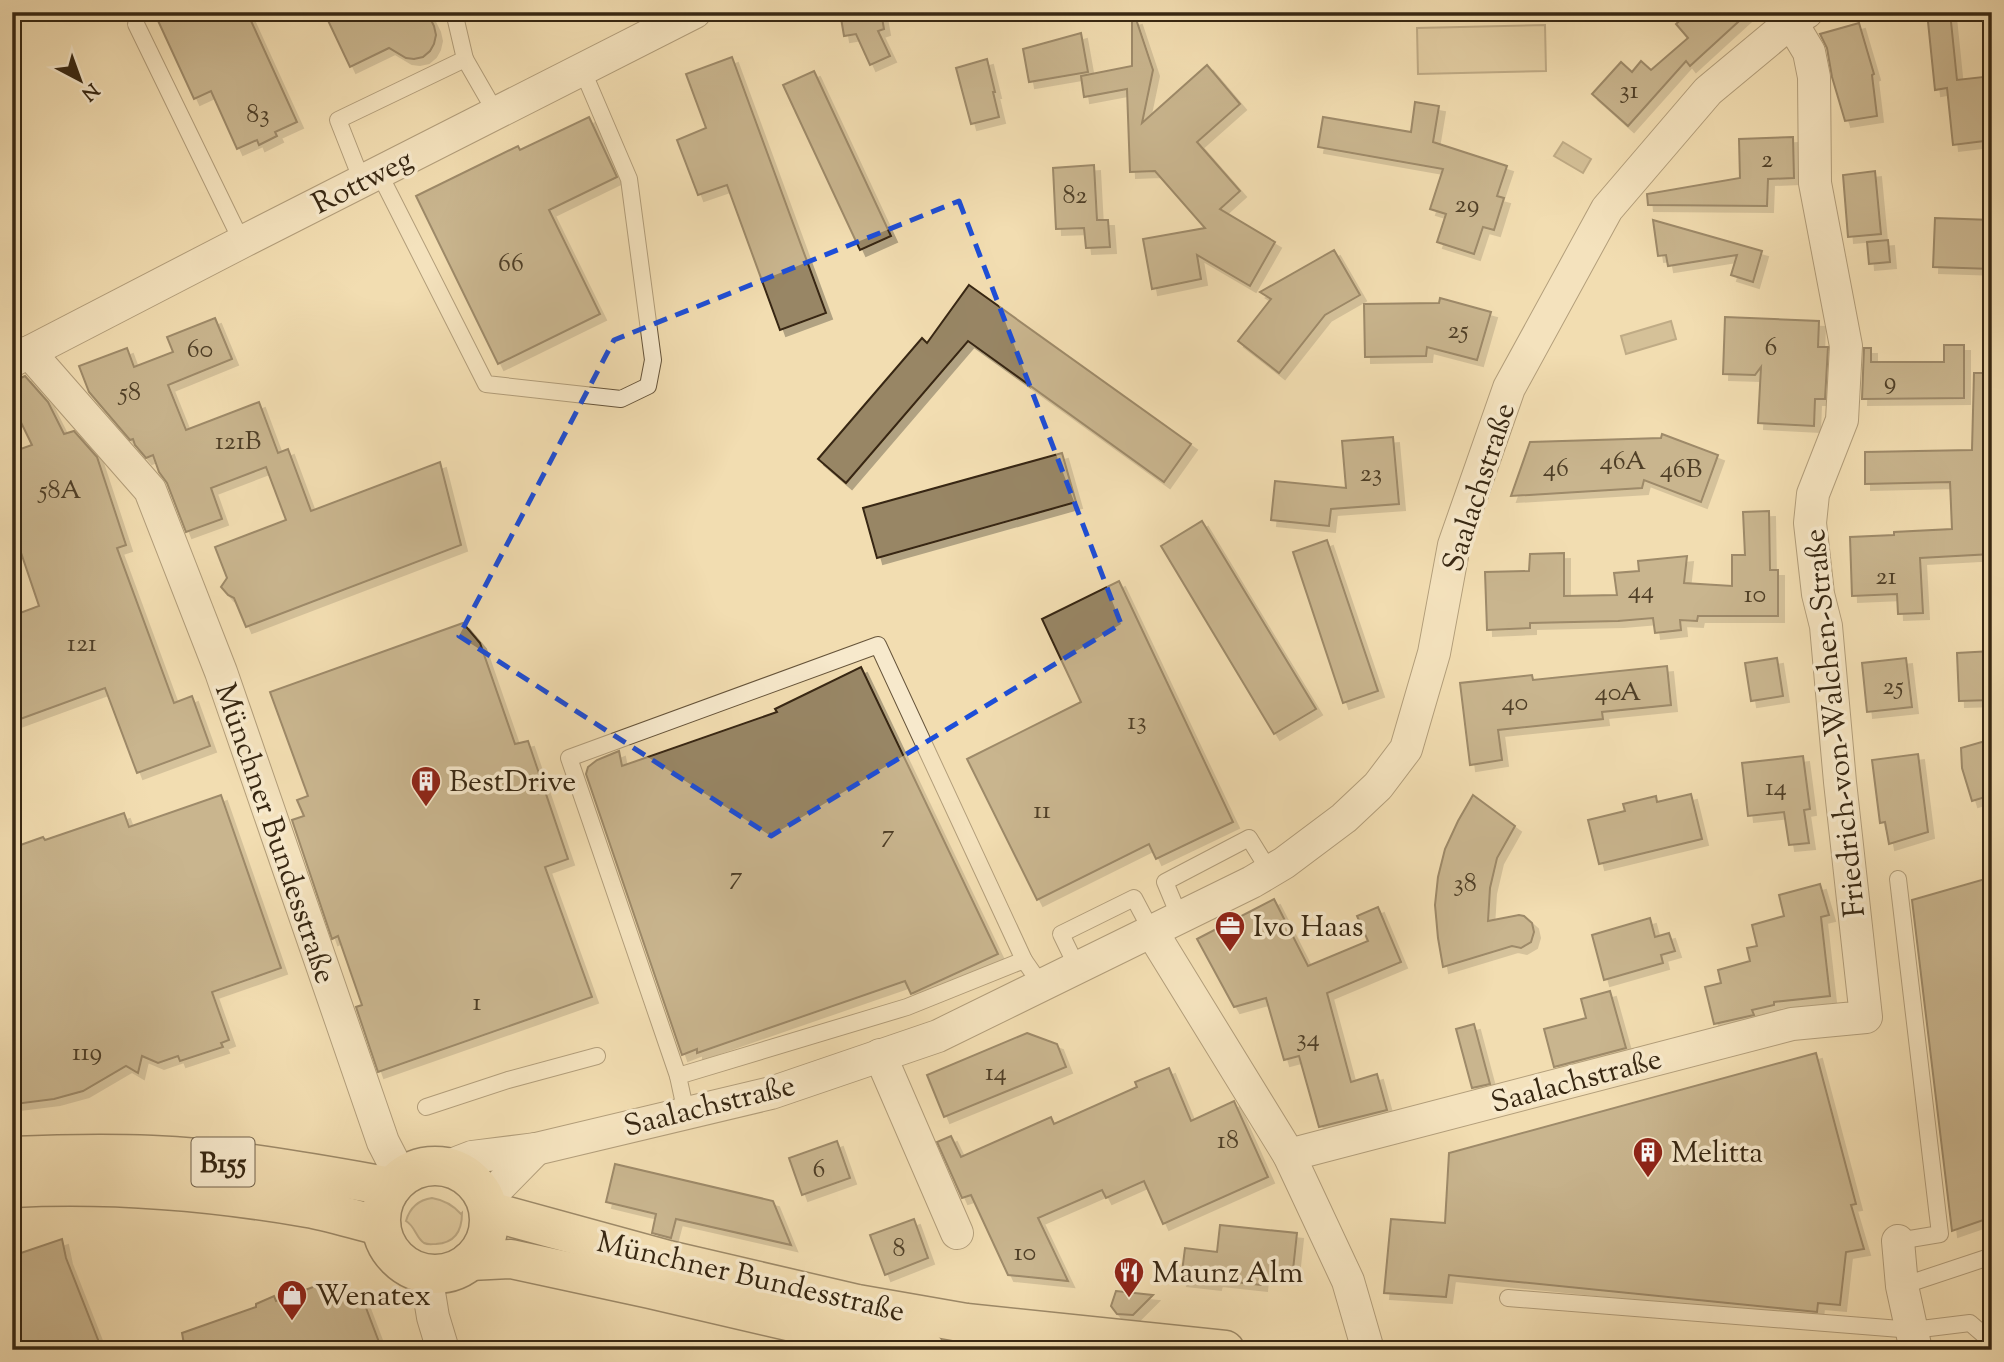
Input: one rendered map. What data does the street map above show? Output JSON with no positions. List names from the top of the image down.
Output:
{
  "streets": {
    "main road": ["Münchner Bundesstraße", "B155"],
    "street": ["Rottweg", "Saalachstraße", "Friedrich-von-Walchen-Straße"]
  },
  "crossings": [
    ["Rottweg", "Münchner Bundesstraße"],
    ["Saalachstraße", "Friedrich-von-Walchen-Straße"],
    ["Saalachstraße", "Münchner Bundesstraße"],
    ["Saalachstraße", "B155"],
    ["Münchner Bundesstraße", "B155"]
  ],
  "places": {
    "building": ["BestDrive", "Melitta"],
    "office": ["Ivo Haas"],
    "restaurant": ["Maunz Alm"],
    "shop": ["Wenatex"]
  },
  "house_numbers": [
    "31",
    "83",
    "2",
    "82",
    "29",
    "66",
    "25",
    "6",
    "60",
    "9",
    "58",
    "121B",
    "46A",
    "46",
    "46B",
    "23",
    "58A",
    "21",
    "44",
    "10",
    "121",
    "25",
    "40A",
    "40",
    "13",
    "14",
    "11",
    "7",
    "7",
    "38",
    "1",
    "34",
    "119",
    "14",
    "18",
    "6",
    "8",
    "10"
  ],
  "north": "bottom right"
}
